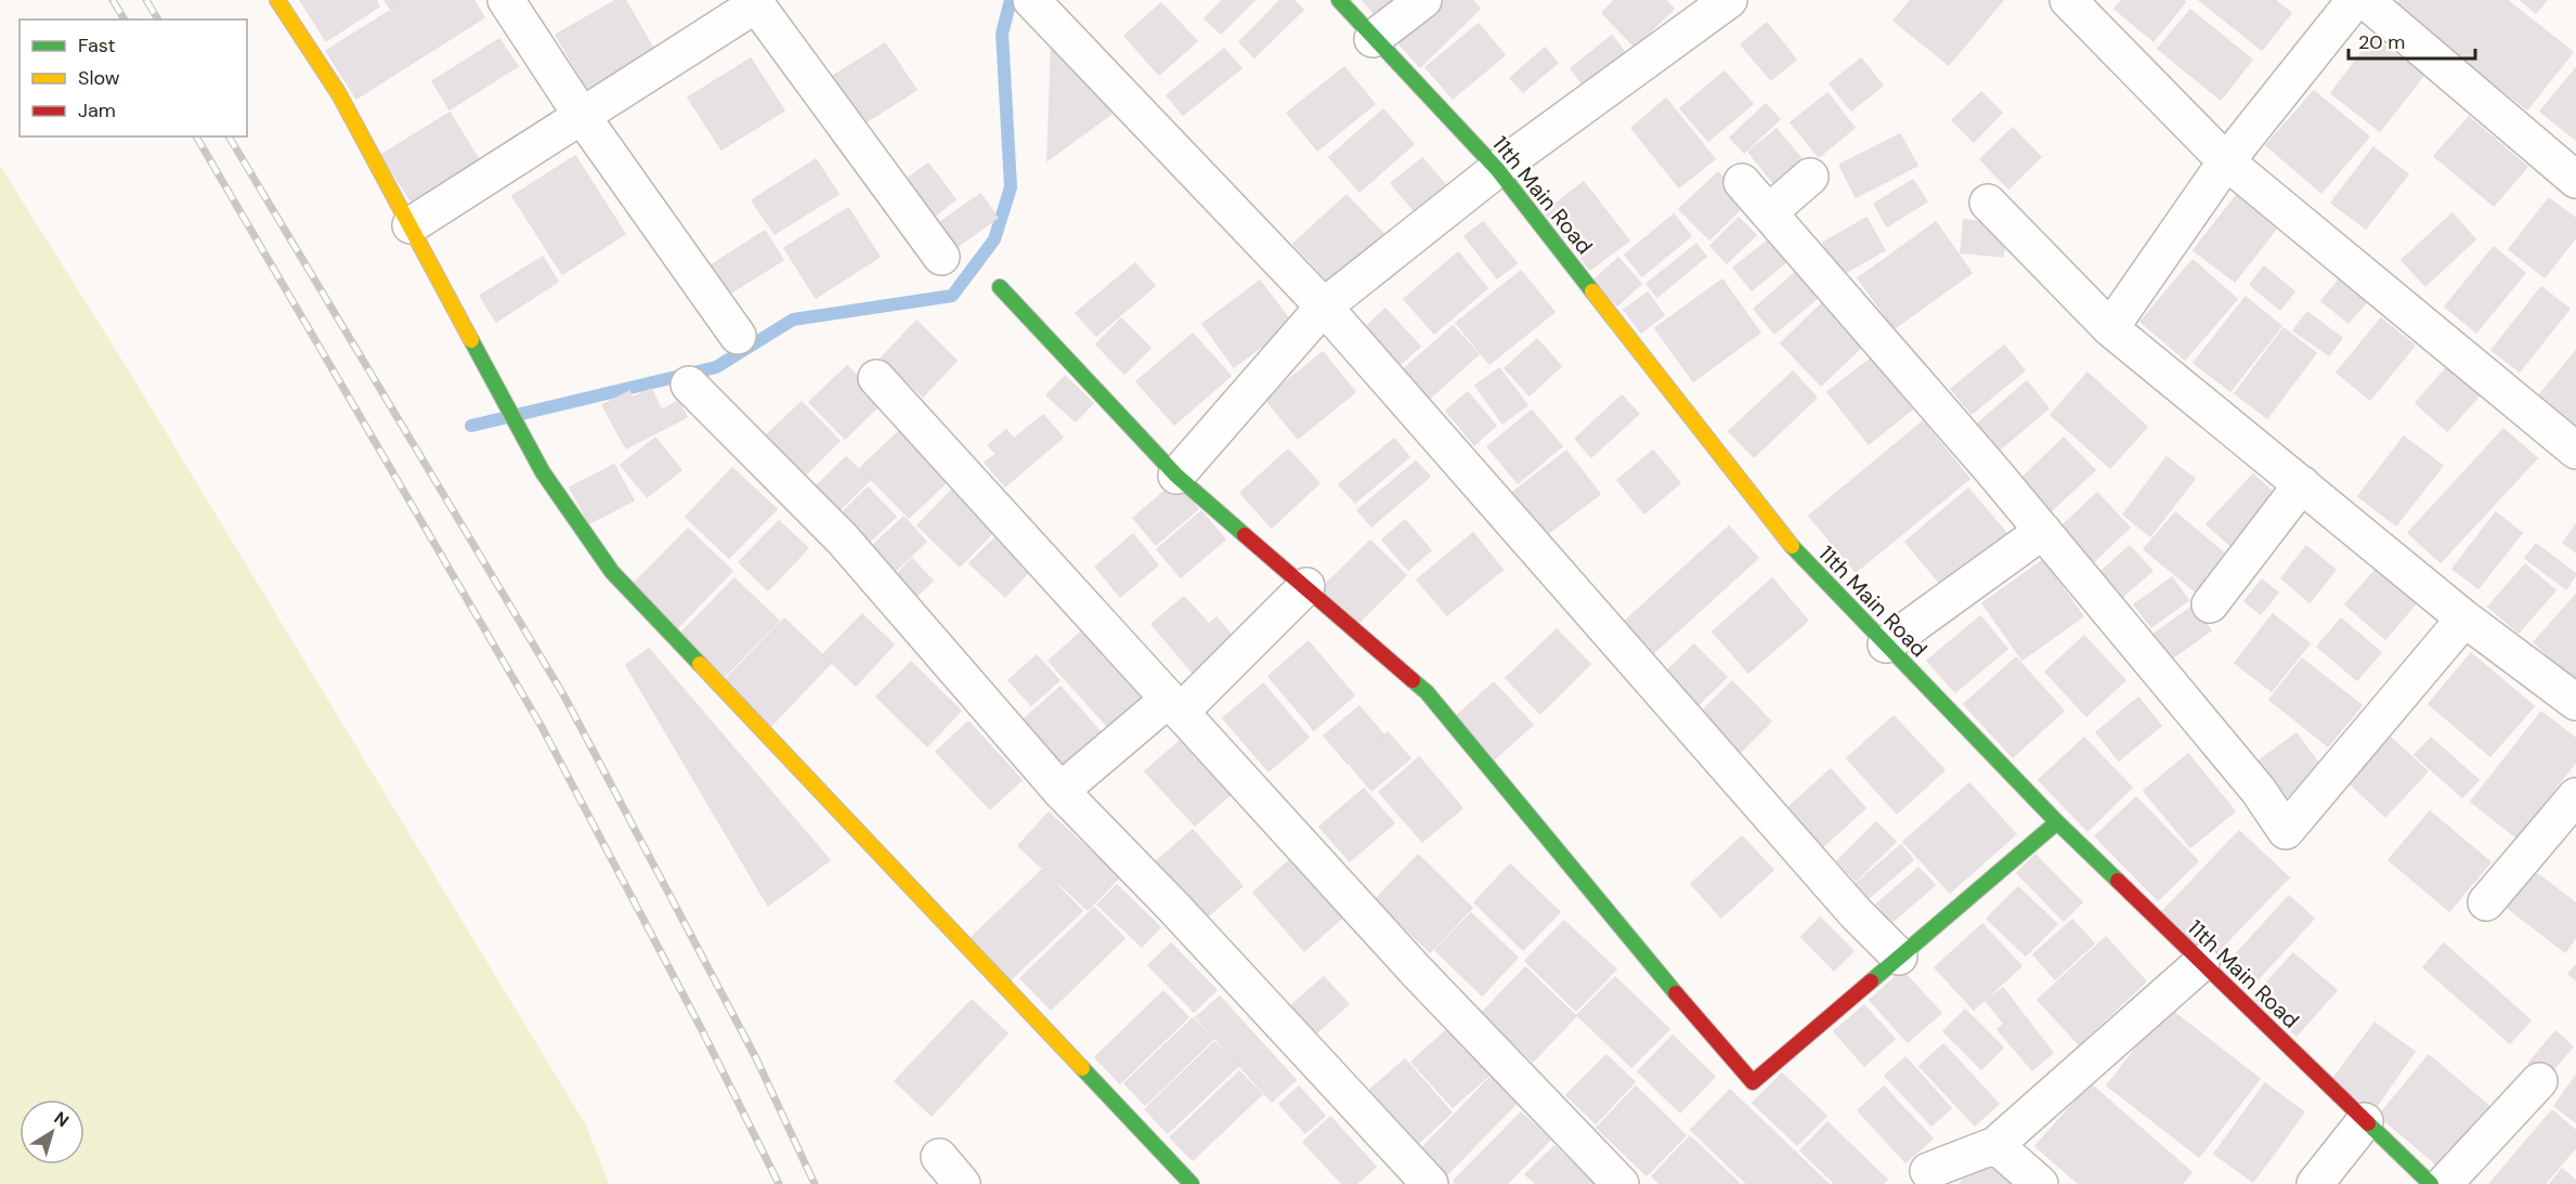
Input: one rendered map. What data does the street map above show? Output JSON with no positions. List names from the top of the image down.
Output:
{
  "streets": {
    "street": ["11th Main Road"]
  },
  "legend": ["Fast", "Slow", "Jam"],
  "scale_bar": "20 m",
  "north": "top right"
}
